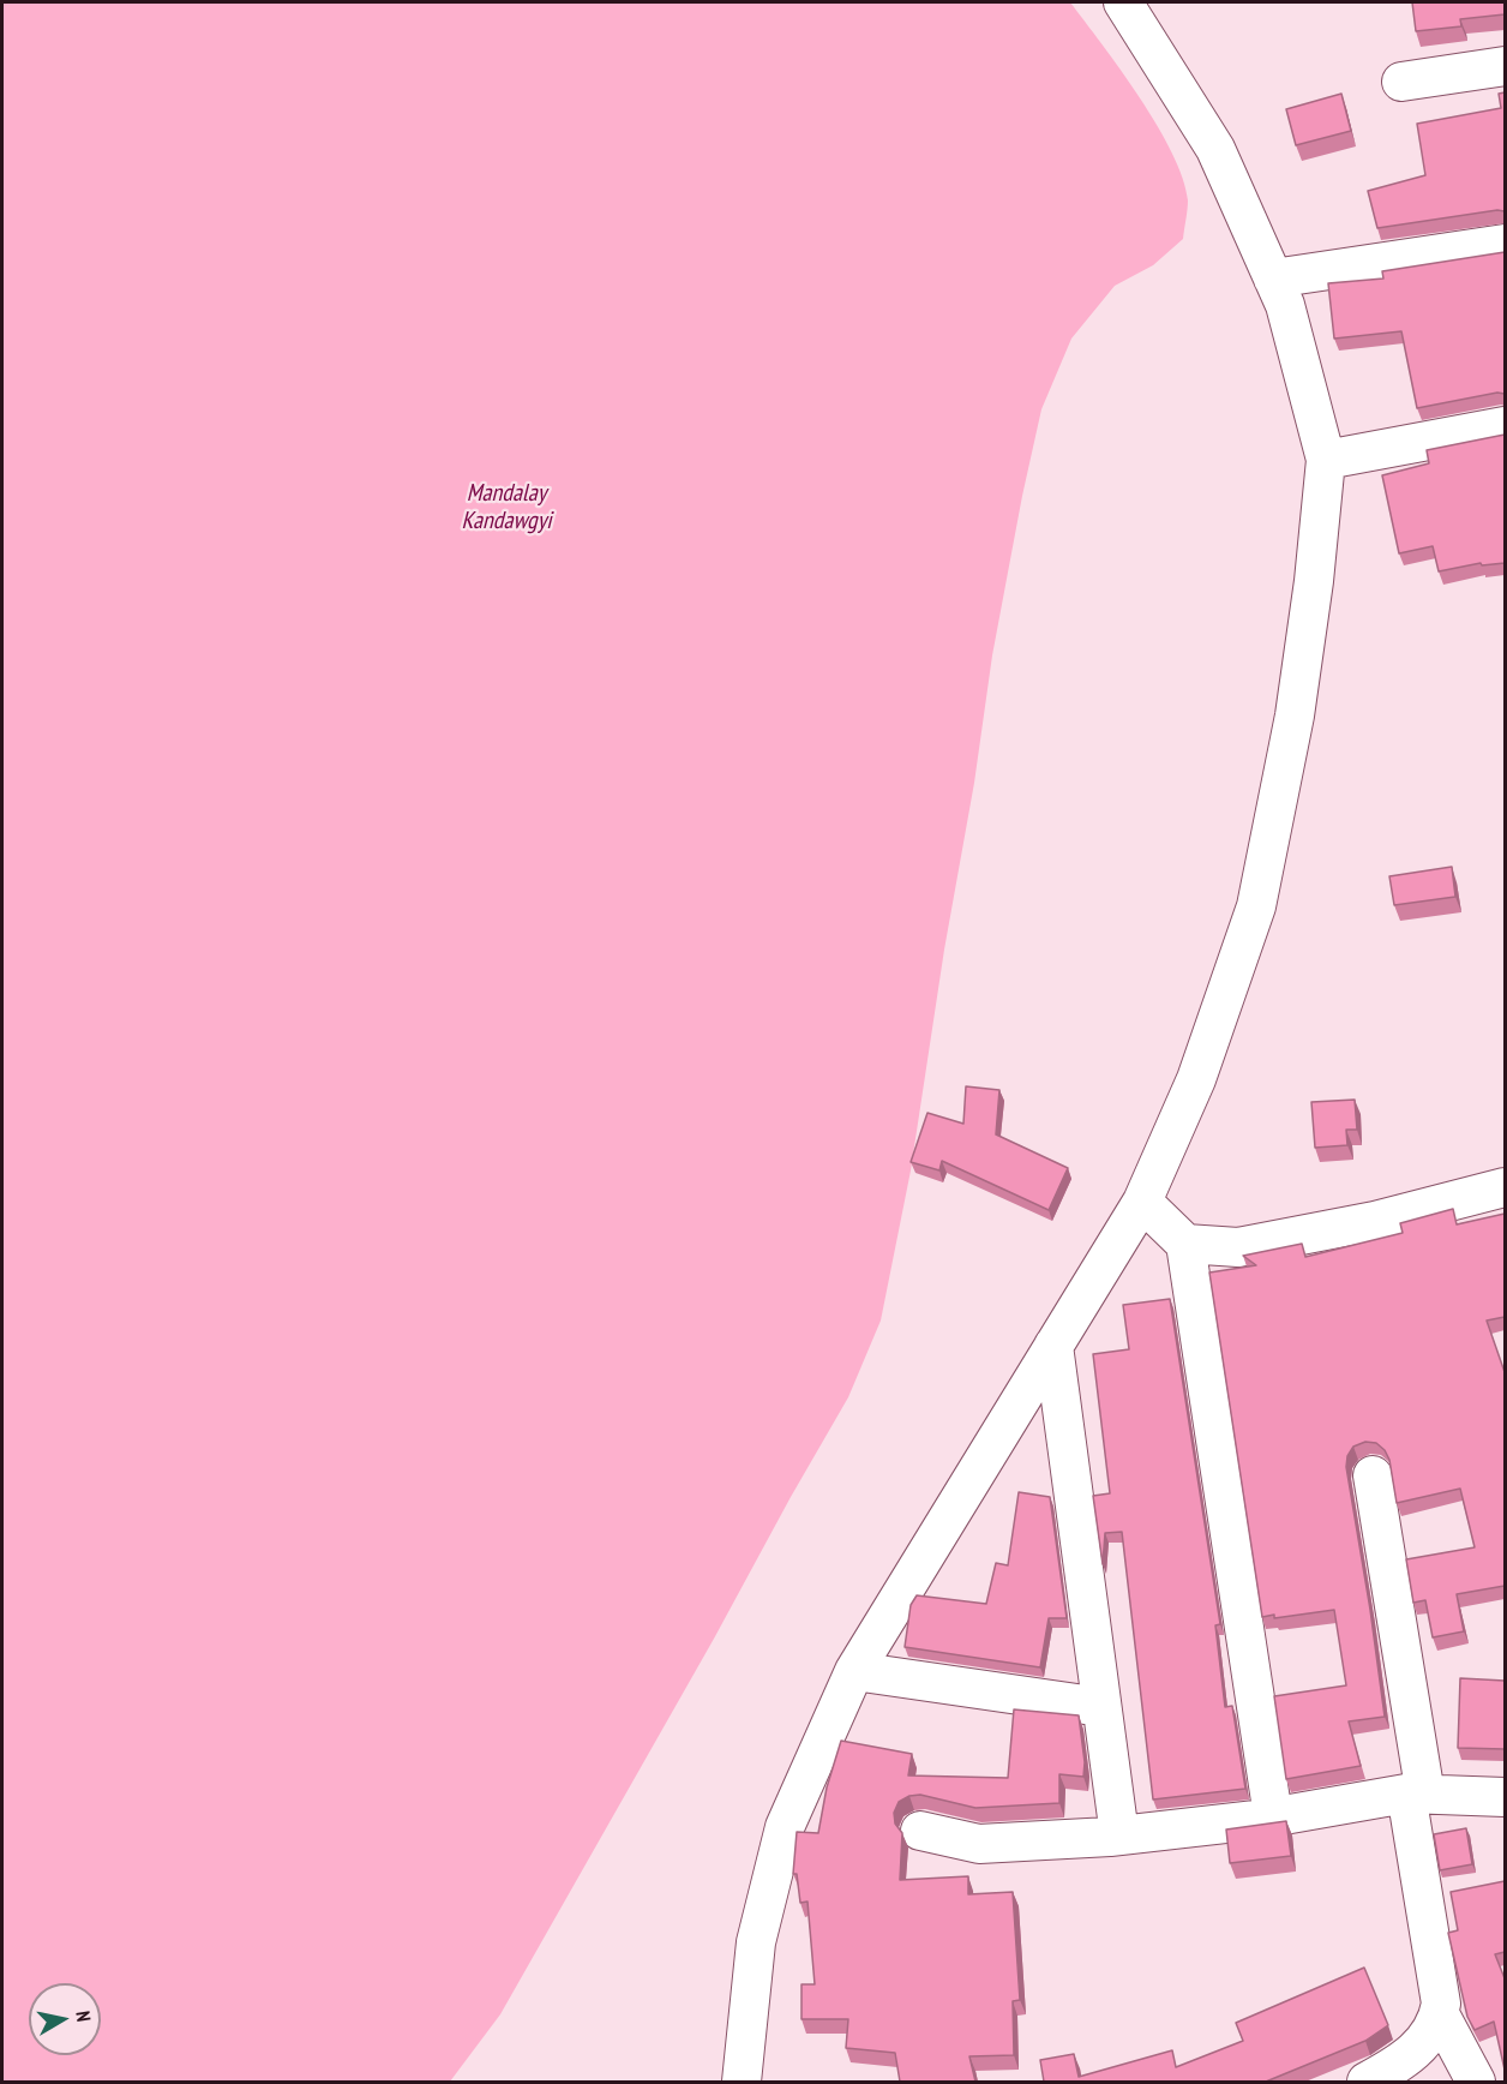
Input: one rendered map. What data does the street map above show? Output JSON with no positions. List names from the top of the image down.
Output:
{
  "water": ["Mandalay Kandawgyi"],
  "north": "right"
}
